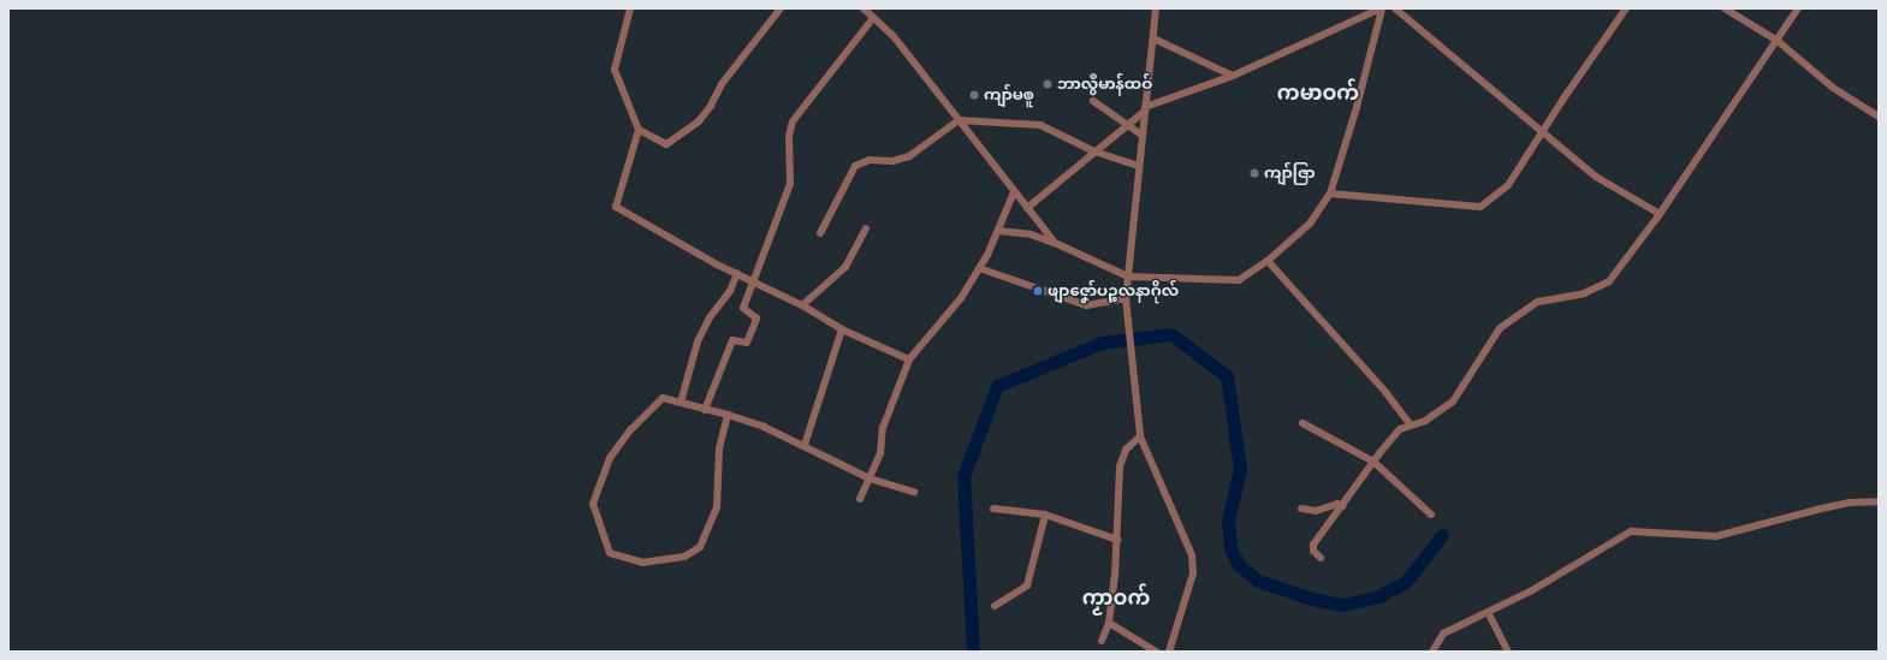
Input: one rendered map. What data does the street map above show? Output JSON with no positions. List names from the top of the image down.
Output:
{
  "districts": ["ကမာဝက်", "ကၟာဝက်"],
  "places": [
    "ဘာလွဳမာန်ထဝ်",
    "ကျာ်မၜူ",
    "ကျာ်ဇြာ",
    "ဖျာဇၞော်ပဉ္စလနာဂိုလ်"
  ]
}
